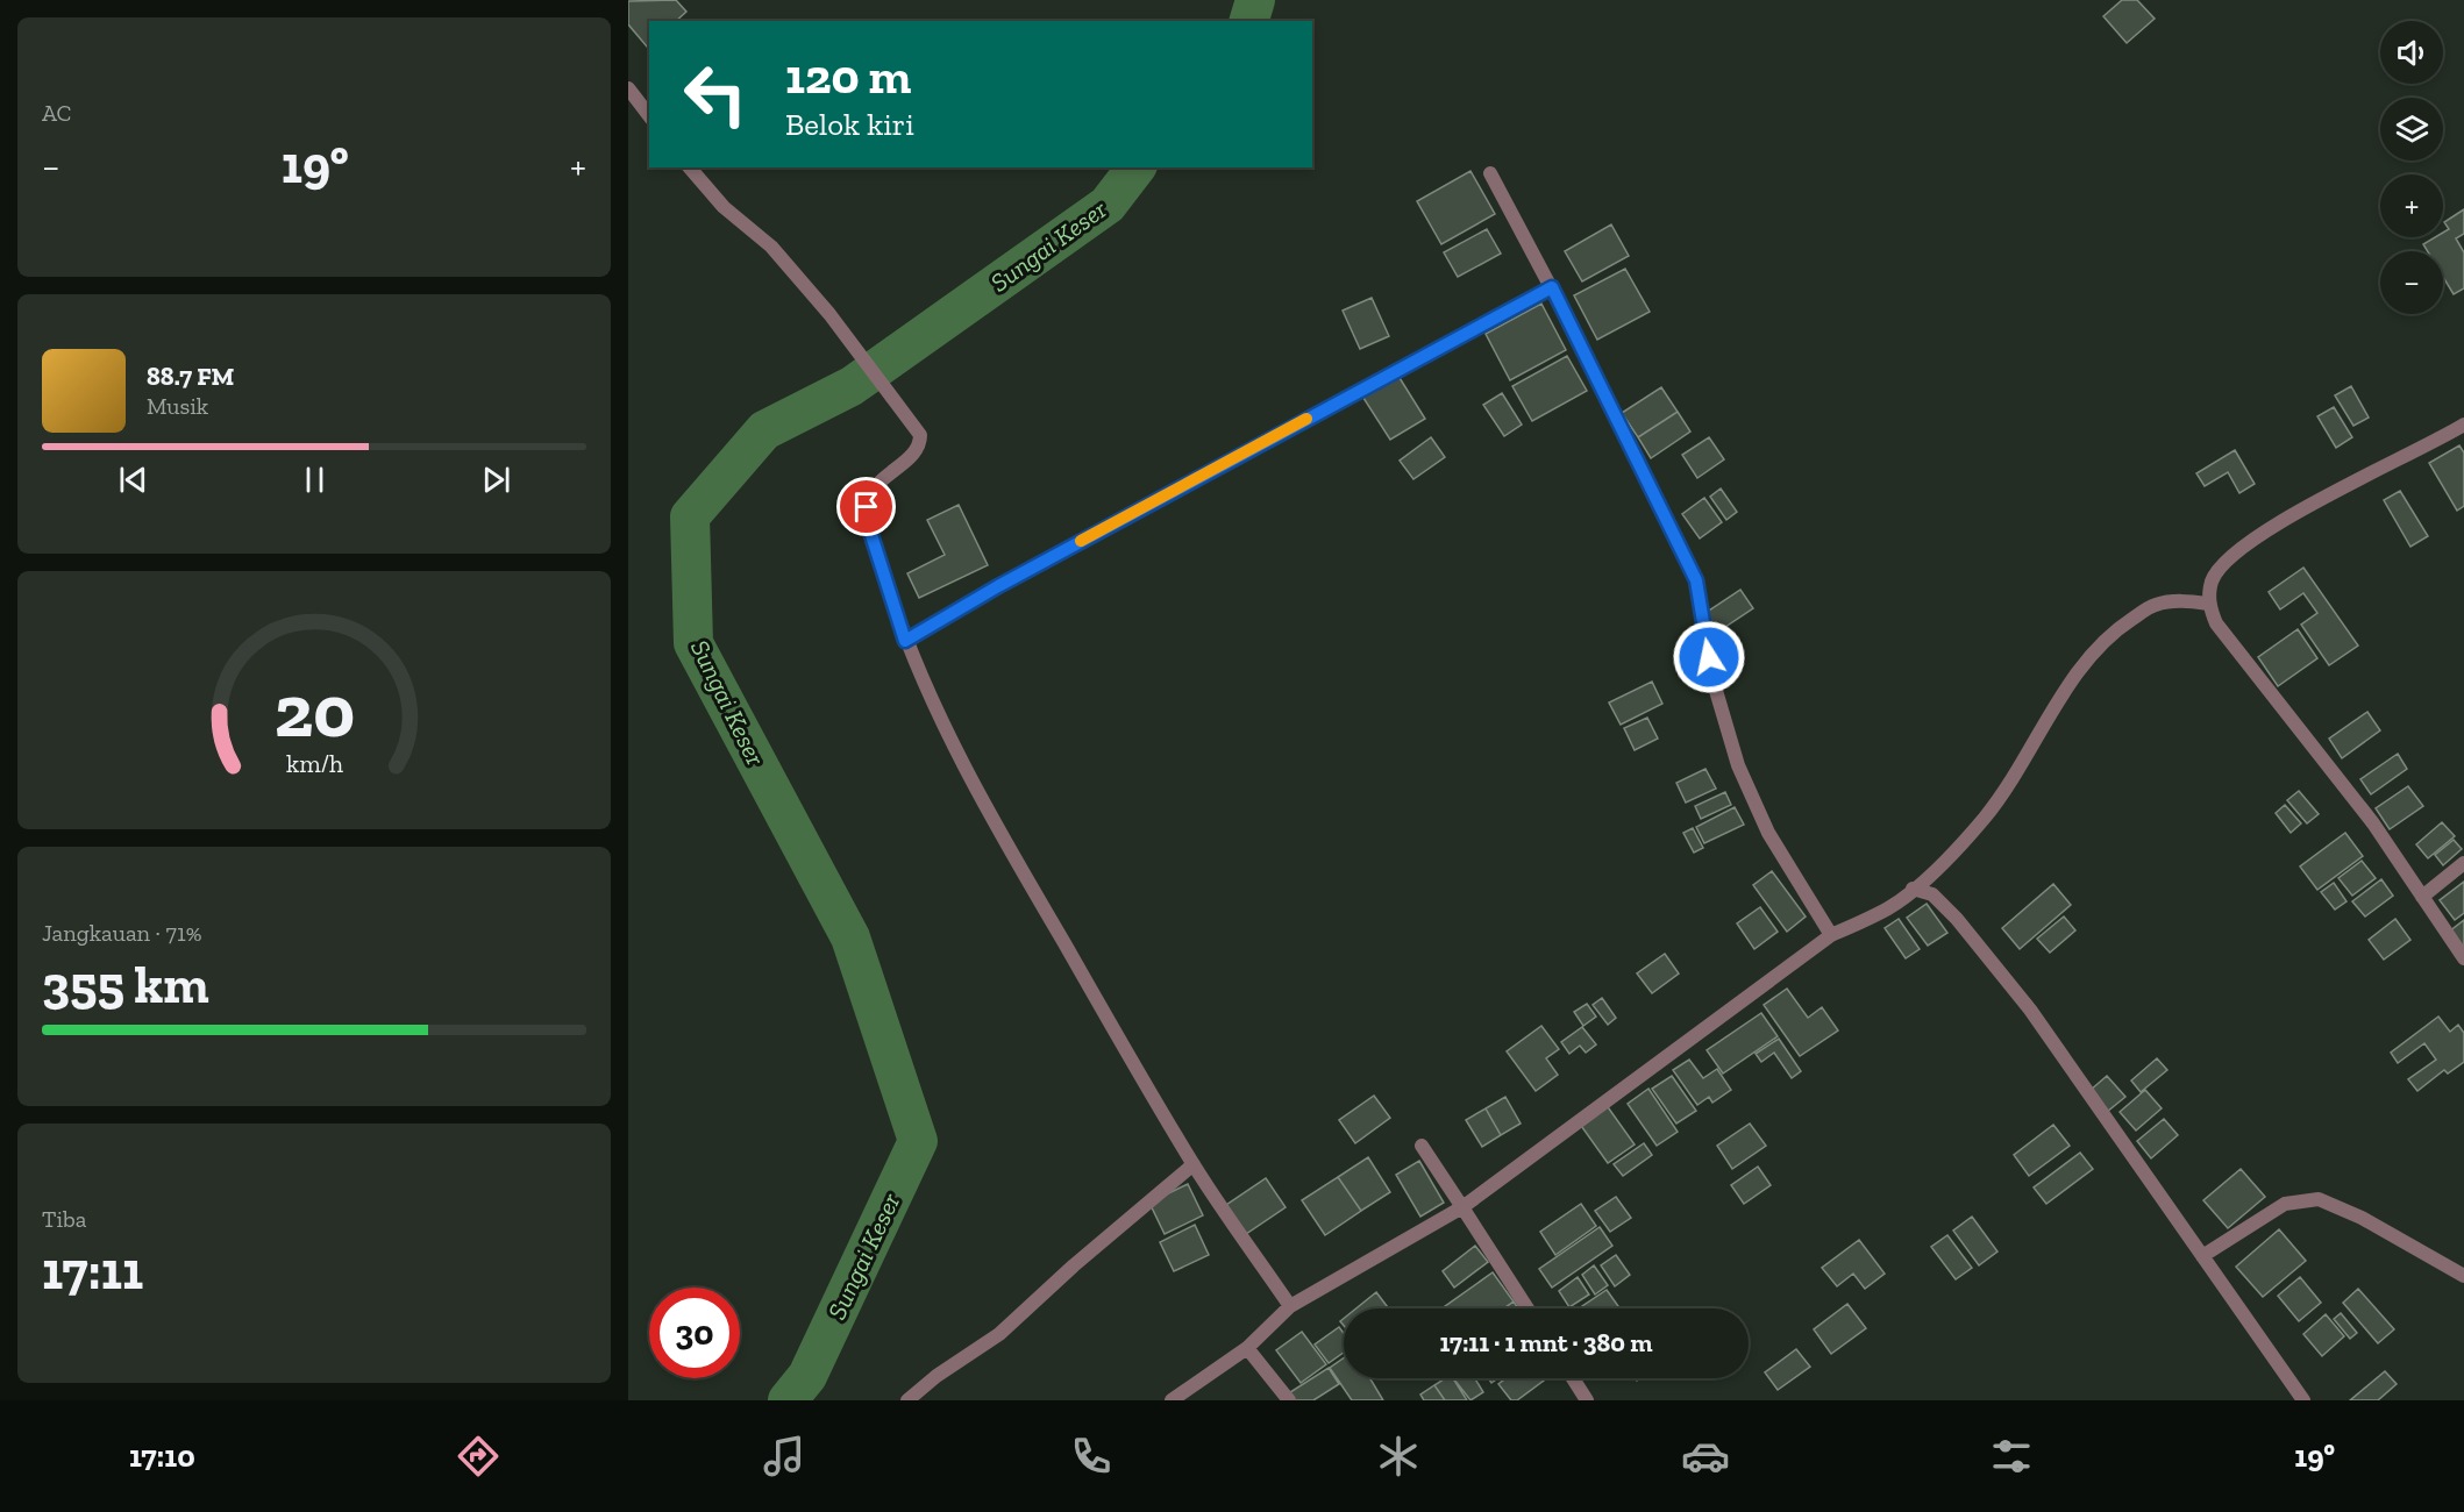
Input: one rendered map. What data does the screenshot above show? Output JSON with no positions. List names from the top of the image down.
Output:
{
  "water": ["Sungai Keser"],
  "page": {
    "tile": [
      "AC",
      ["Jangkauan · 71%", "355 km"],
      ["Tiba", "17:11"]
    ],
    "map_buttons": ["+", "−"],
    "turn": ["120 m", "Belok kiri"],
    "heat": ["−", "19°", "+"],
    "song": ["88.7 FM", "Musik"],
    "limit": "30",
    "trip": "17:11 · 1 mnt · 380 m",
    "tabs": ["17:10", "19°"],
    "gauge": ["20", "km/h"]
  }
}
